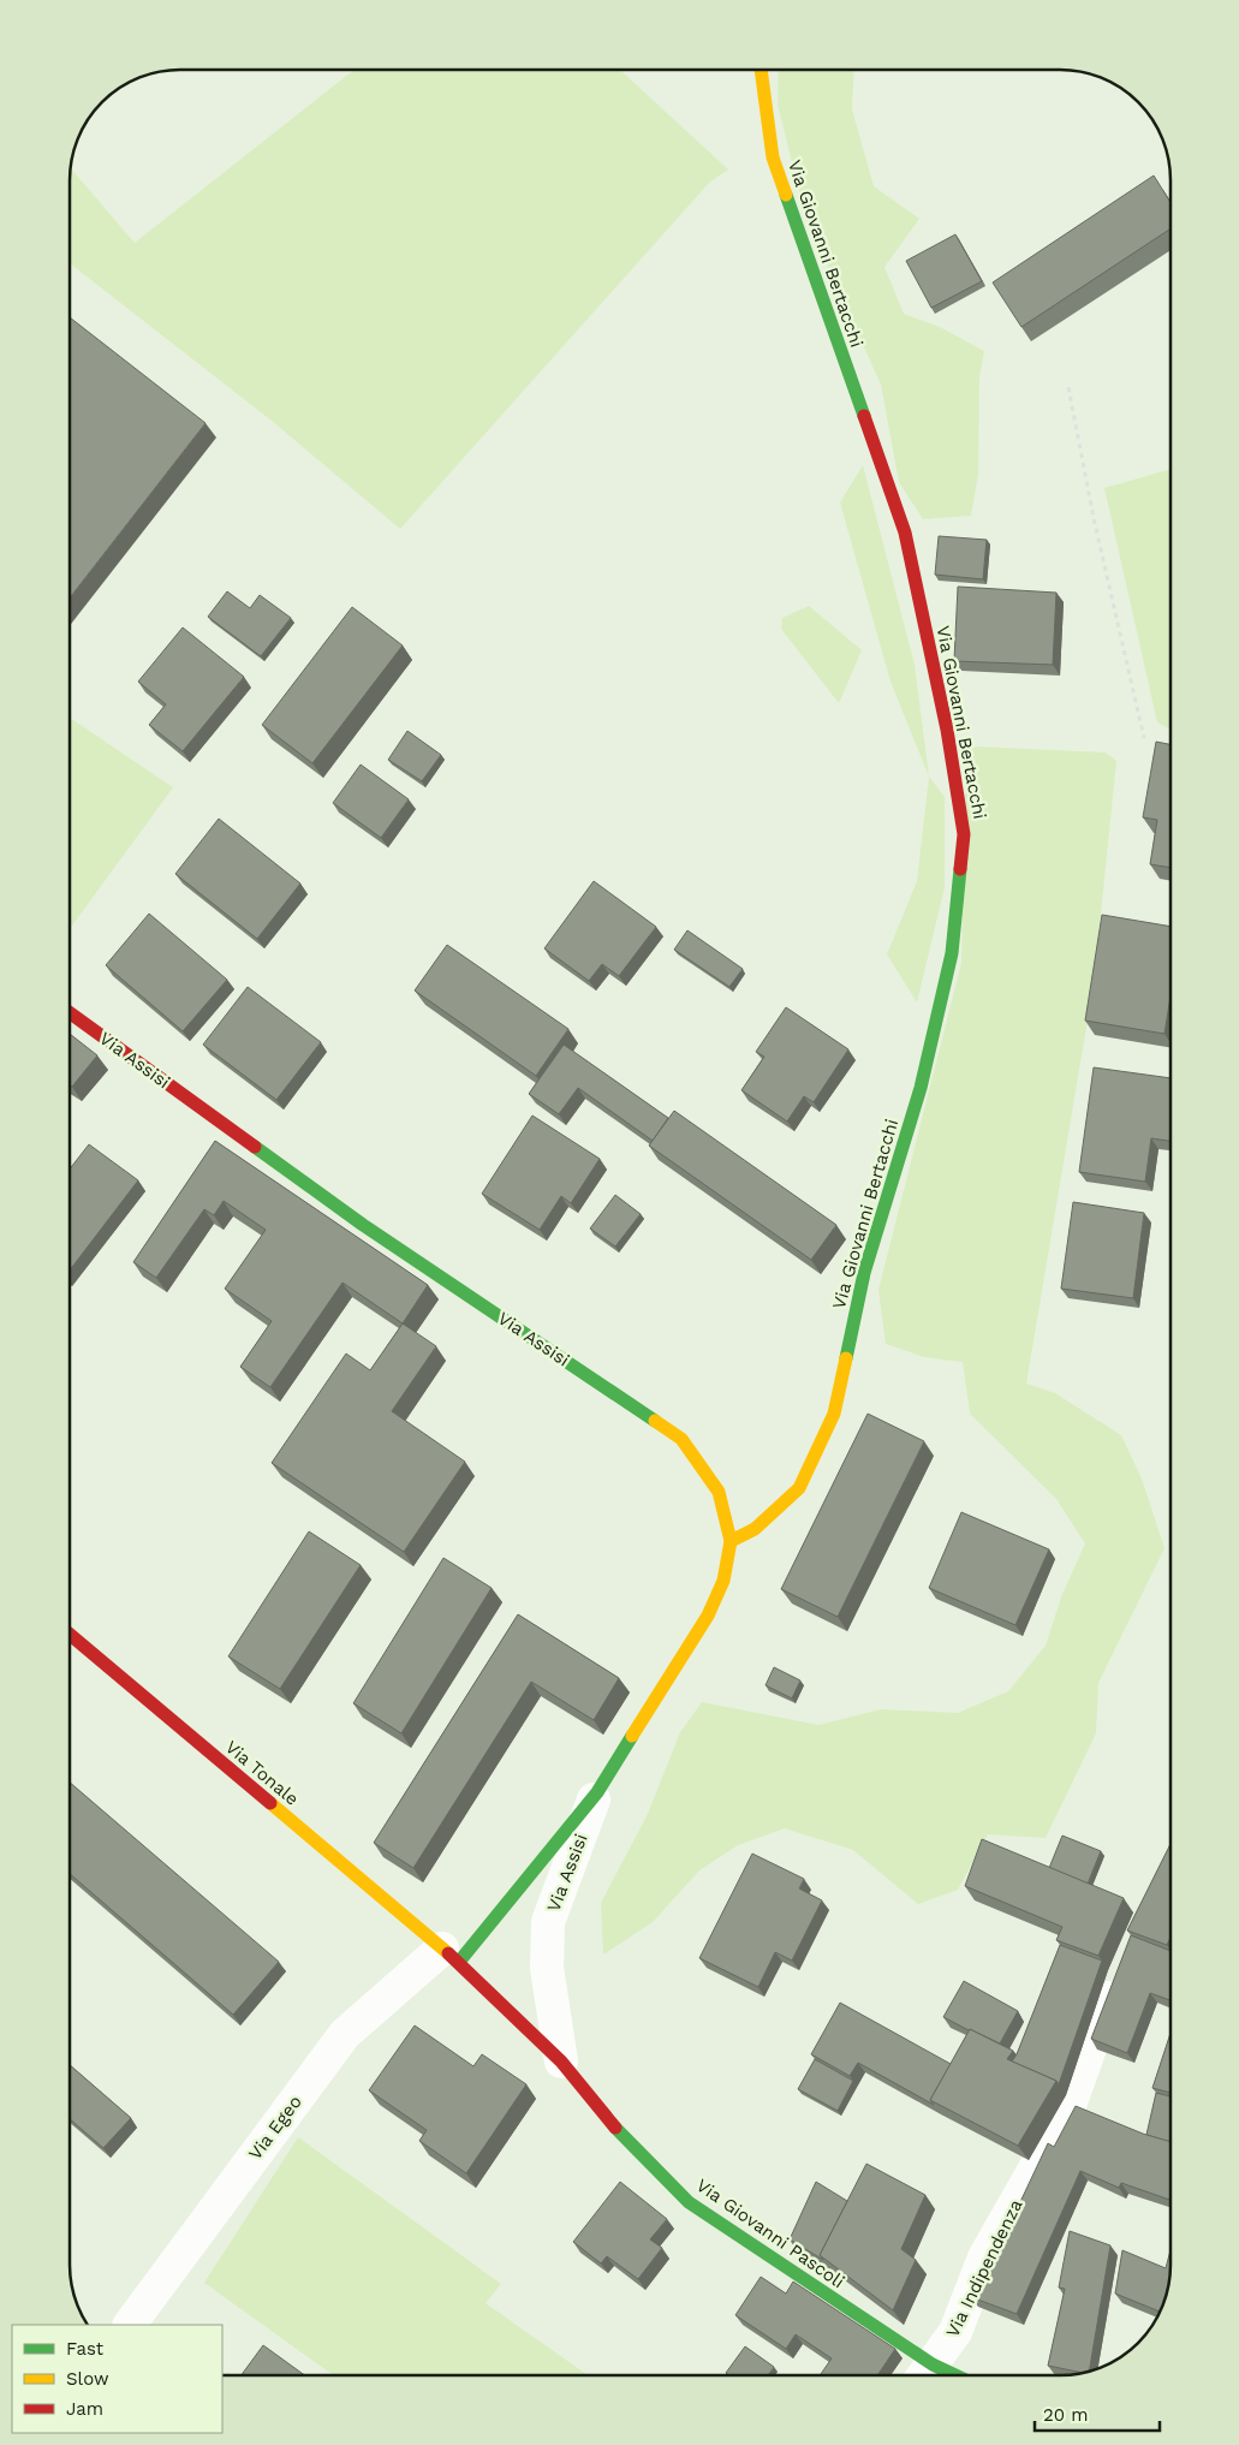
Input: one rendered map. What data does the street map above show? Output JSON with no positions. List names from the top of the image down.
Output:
{
  "streets": {
    "street": [
      "Via Giovanni Bertacchi",
      "Via Assisi",
      "Via Tonale",
      "Via Egeo",
      "Via Giovanni Pascoli",
      "Via Indipendenza"
    ]
  },
  "crossings": [
    ["Via Giovanni Bertacchi", "Via Assisi"],
    ["Via Assisi", "Via Tonale"],
    ["Via Assisi", "Via Egeo"],
    ["Via Assisi", "Via Giovanni Pascoli"],
    ["Via Tonale", "Via Egeo"],
    ["Via Tonale", "Via Giovanni Pascoli"],
    ["Via Egeo", "Via Giovanni Pascoli"],
    ["Via Giovanni Pascoli", "Via Indipendenza"]
  ],
  "legend": ["Fast", "Slow", "Jam"],
  "scale_bar": "20 m"
}
